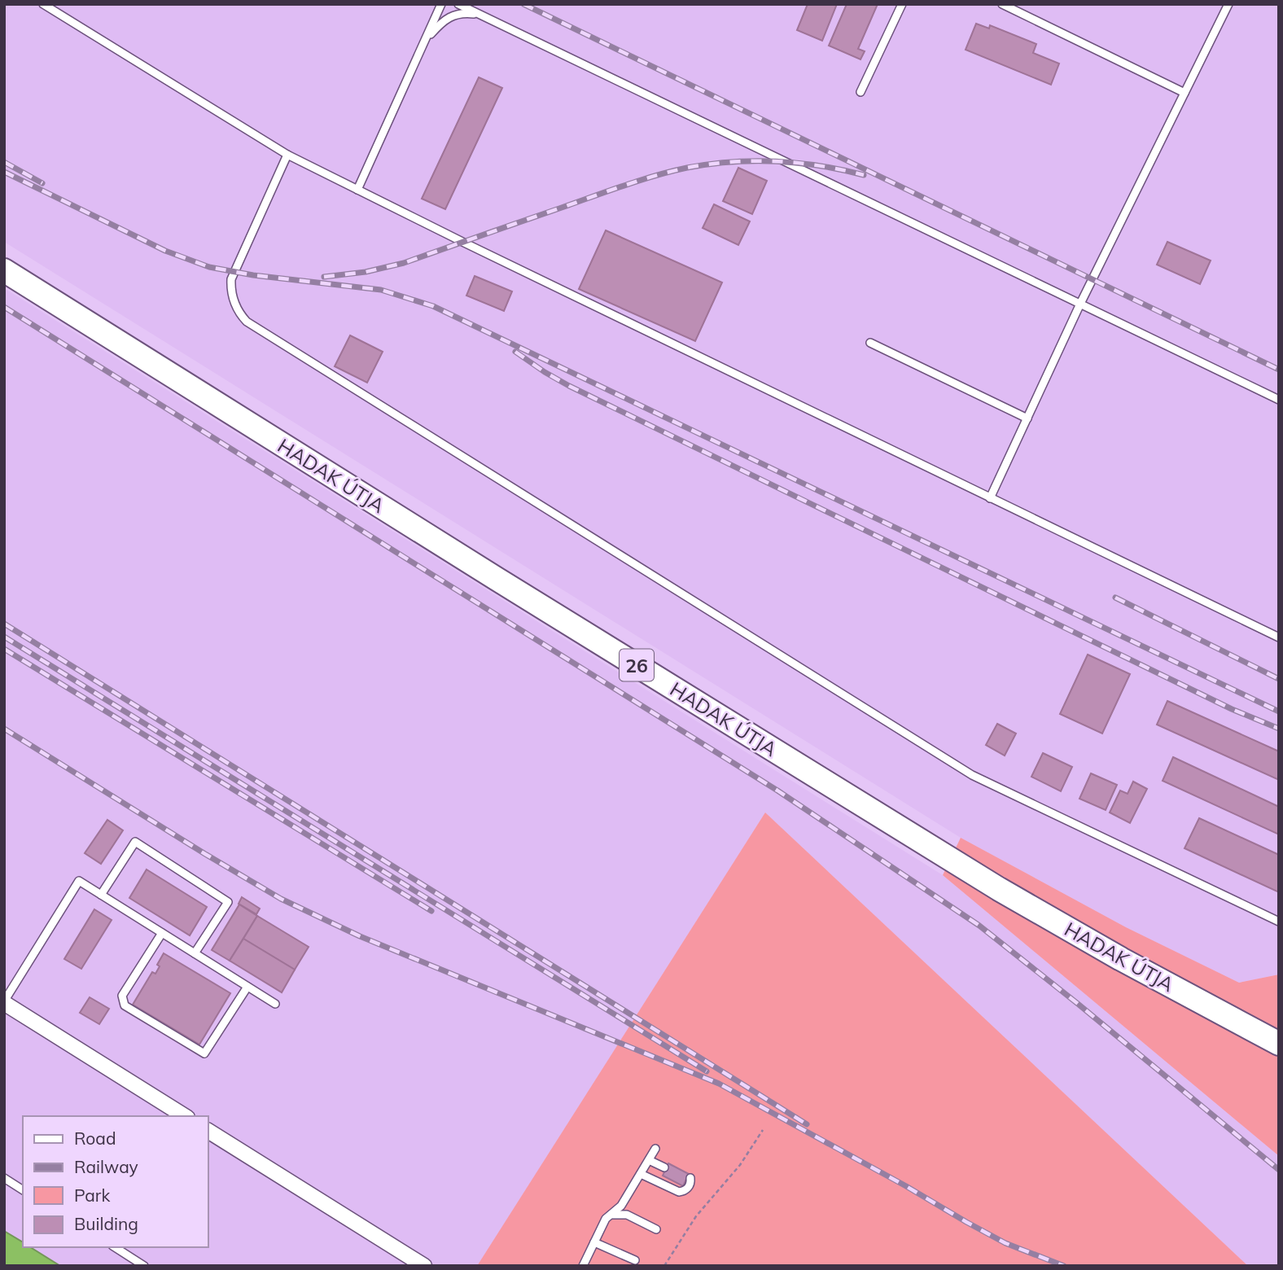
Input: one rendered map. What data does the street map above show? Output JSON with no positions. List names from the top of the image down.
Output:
{
  "streets": {
    "main road": ["HADAK ÚTJA", "26"]
  },
  "legend": [
    "Road",
    "Railway",
    "Park",
    "Building"
  ]
}
